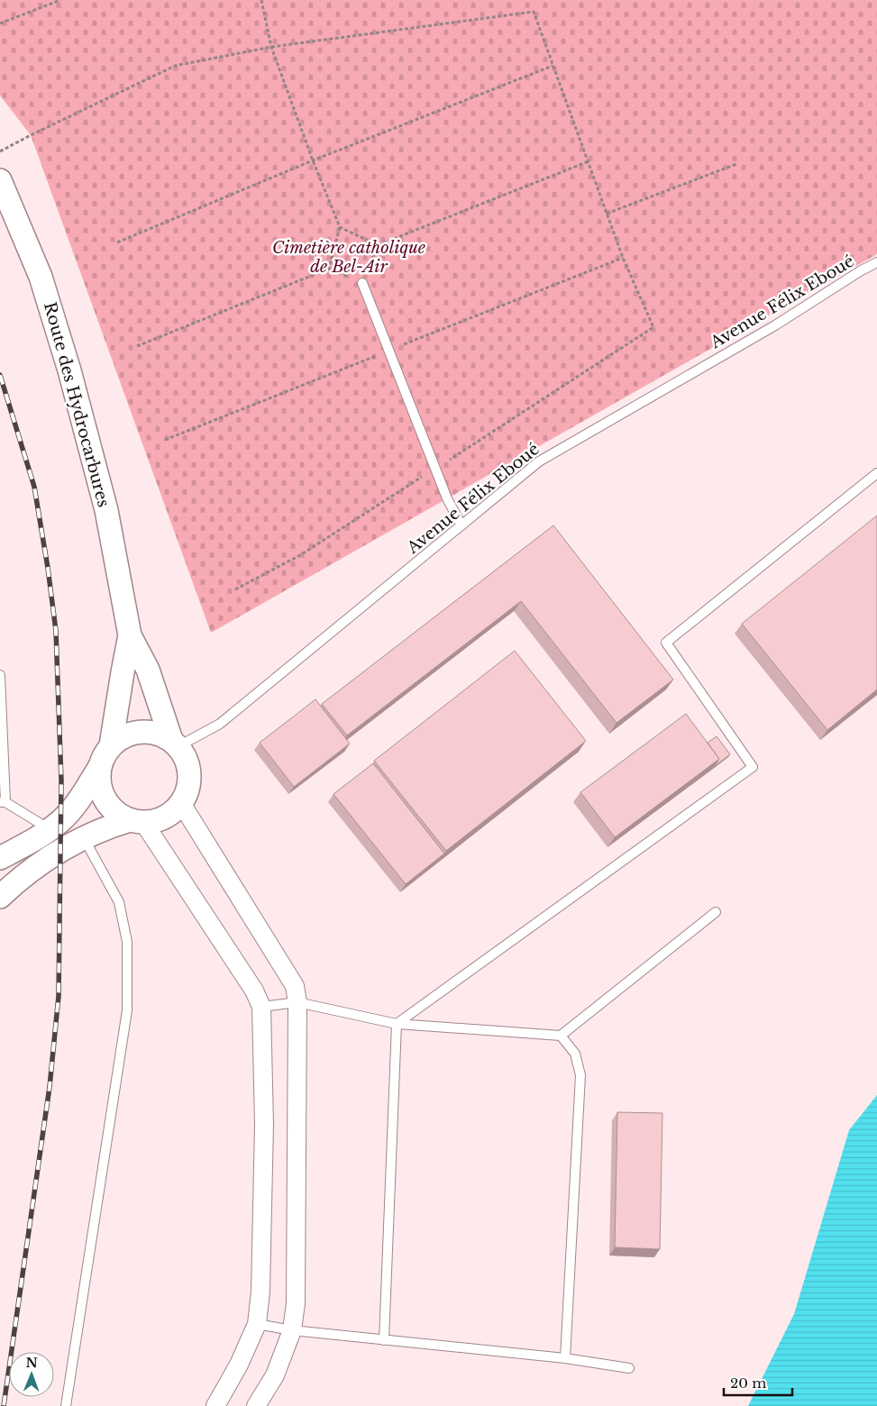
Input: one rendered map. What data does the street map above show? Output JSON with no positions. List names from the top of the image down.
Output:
{
  "streets": {
    "street": ["Route des Hydrocarbures"],
    "lane": ["Avenue Félix Eboué"]
  },
  "crossings": [
    ["Avenue Félix Eboué", "Route des Hydrocarbures"]
  ],
  "parks": ["Cimetière catholique de Bel-Air"],
  "scale_bar": "20 m",
  "north": "top"
}
